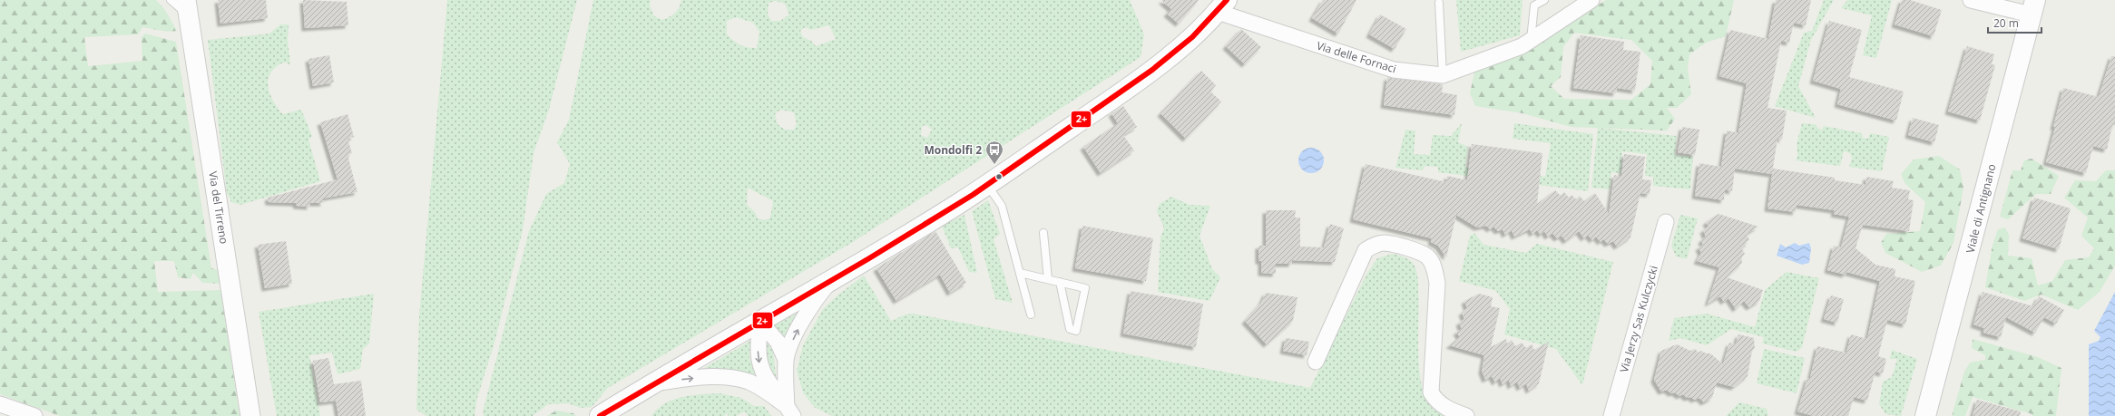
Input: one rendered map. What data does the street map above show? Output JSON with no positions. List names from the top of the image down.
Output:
{
  "streets": {
    "main road": ["Viale di Antignano"],
    "street": ["Via delle Fornaci", "Via del Tirreno", "Via Jerzy Sas Kulczycki"]
  },
  "places": {
    "bus stop": ["Mondolfi 2"]
  },
  "lines": ["transit line 2+"],
  "scale_bar": "20 m"
}
